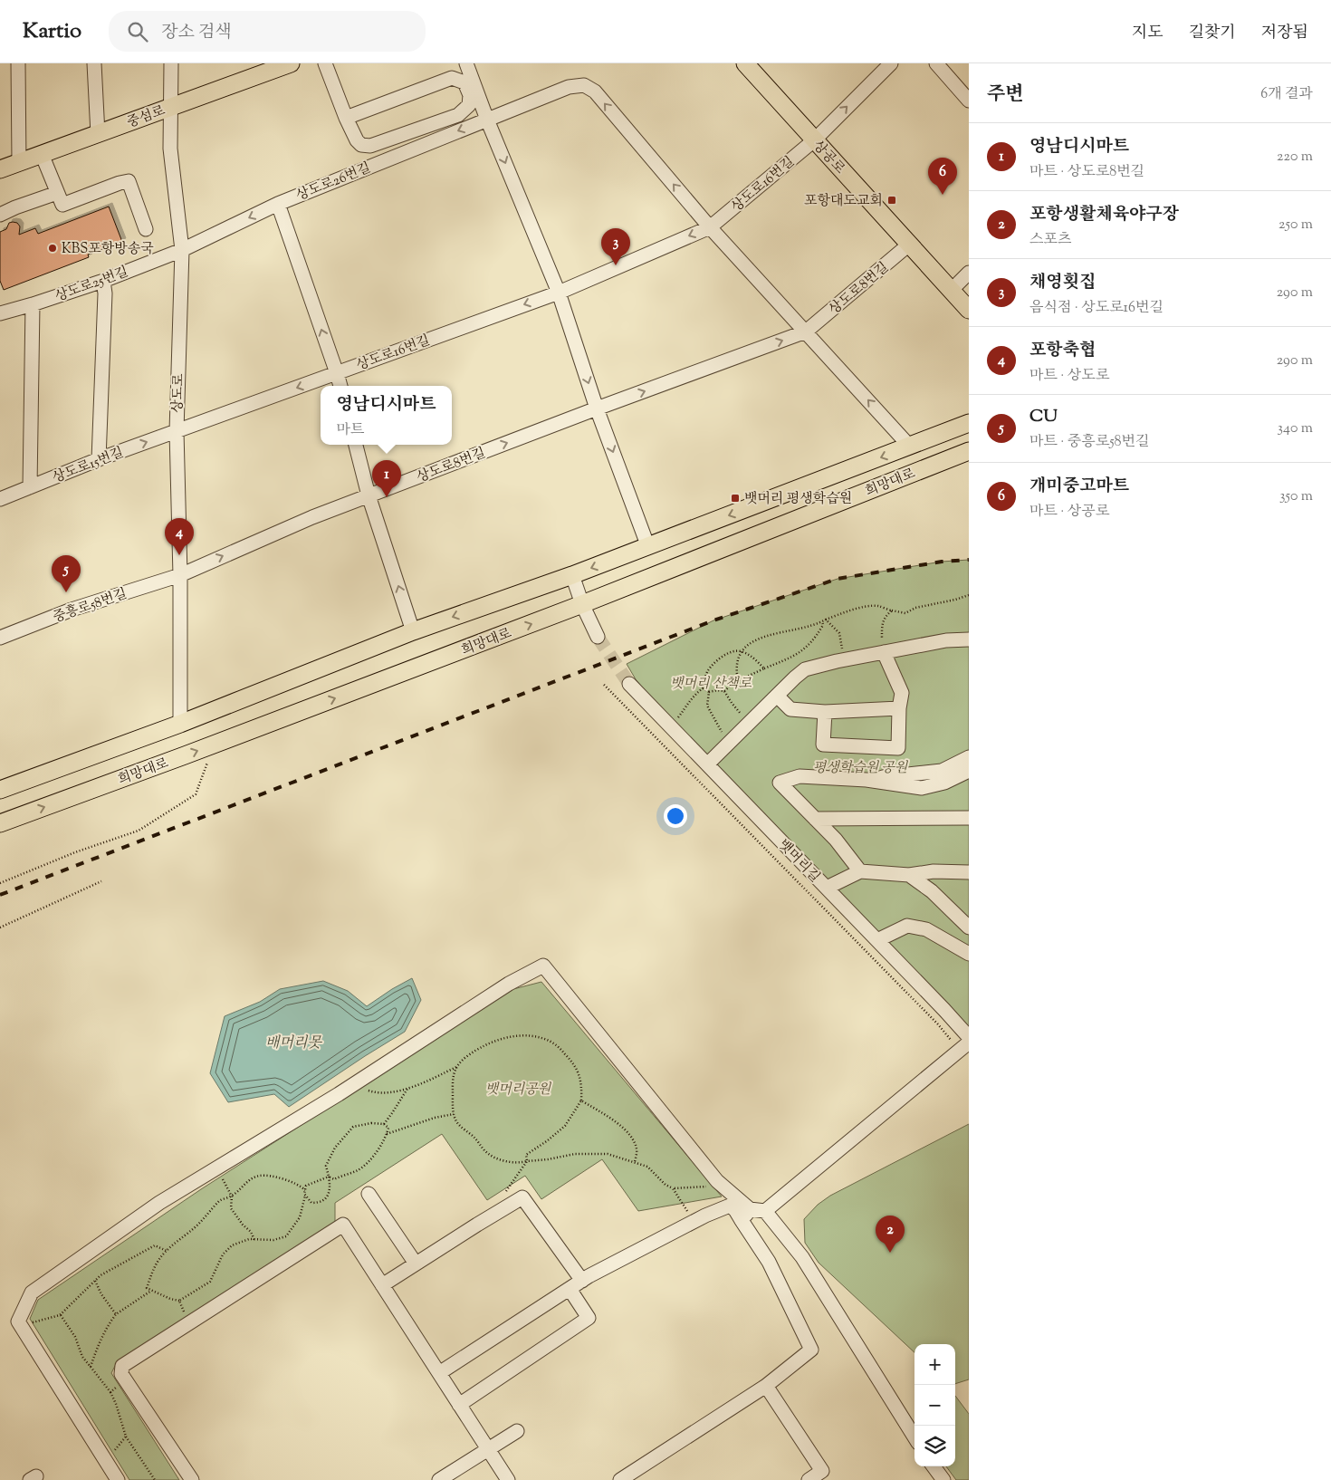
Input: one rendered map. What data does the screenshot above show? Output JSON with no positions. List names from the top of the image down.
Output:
{
  "streets": {
    "main road": ["중섬로", "상공로", "희망대로"],
    "street": [
      "상도로26번길",
      "상도로16번길",
      "상도로25번길",
      "상도로8번길",
      "상도로",
      "상도로15번길",
      "중흥로58번길",
      "뱃머리길"
    ]
  },
  "crossings": [
    ["중섬로", "상도로"],
    ["상공로", "상도로16번길"],
    ["상공로", "상도로8번길"],
    ["상도로26번길", "상도로16번길"],
    ["상도로26번길", "상도로25번길"],
    ["상도로26번길", "상도로"],
    ["상도로16번길", "상도로"],
    ["상도로16번길", "상도로15번길"],
    ["상도로25번길", "상도로"],
    ["상도로8번길", "상도로"],
    ["상도로8번길", "희망대로"],
    ["상도로8번길", "중흥로58번길"],
    ["상도로", "상도로15번길"],
    ["상도로", "희망대로"],
    ["상도로", "중흥로58번길"]
  ],
  "one_way": ["상도로26번길", "상도로8번길", "상도로15번길"],
  "water": ["배머리못"],
  "parks": ["뱃머리 산책로", "평생학습원 공원", "뱃머리공원"],
  "places": {
    "transit": ["포항대도교회", "뱃머리 평생학습원"],
    "other": ["KBS포항방송국"]
  },
  "page": {
    "header": "Kartio",
    "search": "장소 검색",
    "nav": ["지도", "길찾기", "저장됨"],
    "heading": ["주변", "6개 결과"],
    "list": [
      {
        "mark": "1",
        "name": "영남디시마트",
        "note": "마트 · 상도로8번길",
        "value": "220 m"
      },
      {
        "mark": "2",
        "name": "포항생활체육야구장",
        "note": "스포츠",
        "value": "250 m"
      },
      {
        "mark": "3",
        "name": "채영횟집",
        "note": "음식점 · 상도로16번길",
        "value": "290 m"
      },
      {
        "mark": "4",
        "name": "포항축협",
        "note": "마트 · 상도로",
        "value": "290 m"
      },
      {
        "mark": "5",
        "name": "CU",
        "note": "마트 · 중흥로58번길",
        "value": "340 m"
      },
      {
        "mark": "6",
        "name": "개미중고마트",
        "note": "마트 · 상공로",
        "value": "350 m"
      }
    ],
    "pins": [
      "6",
      "3",
      "1",
      "4",
      "5",
      "2"
    ],
    "popup": ["영남디시마트", "마트"],
    "map_buttons": ["+", "−"]
  }
}
